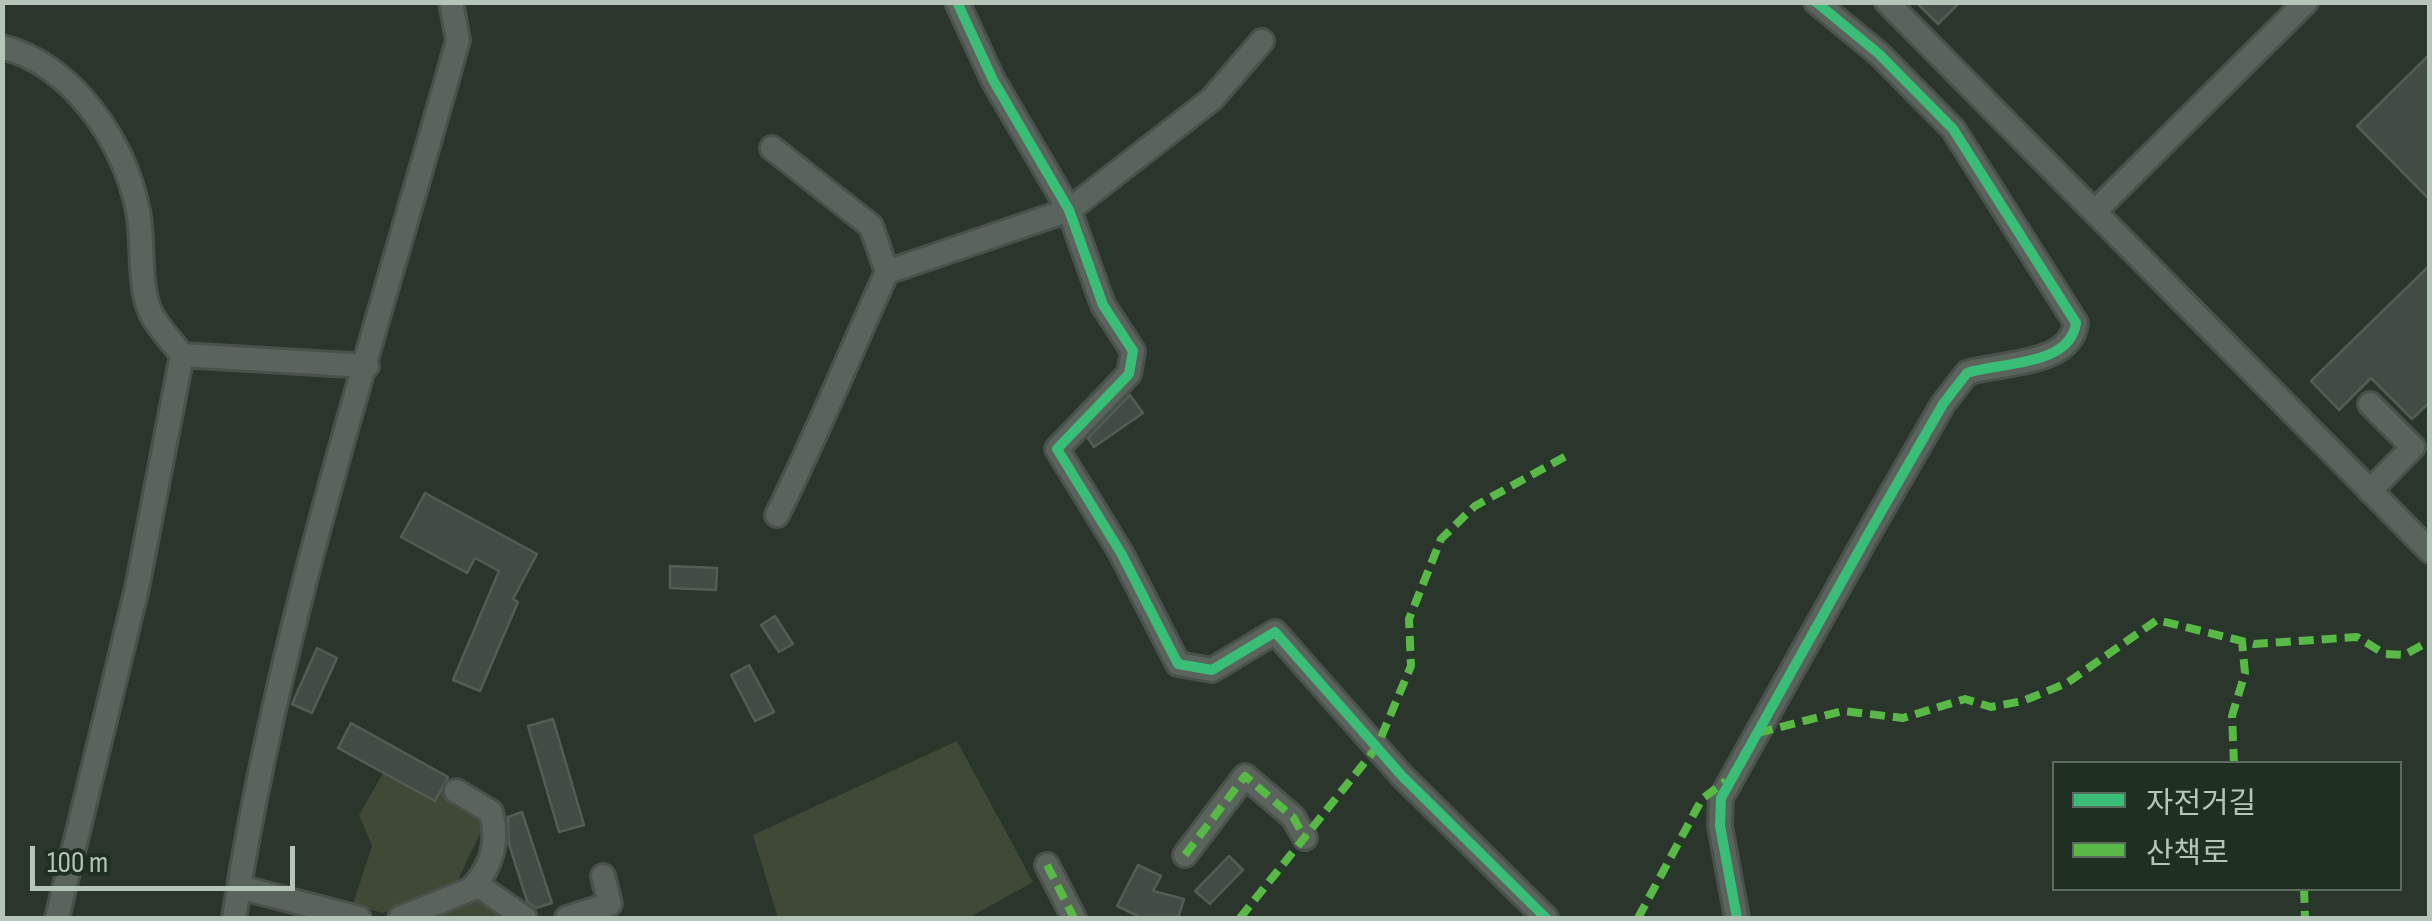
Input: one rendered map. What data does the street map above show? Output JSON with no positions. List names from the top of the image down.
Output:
{
  "legend": ["자전거길", "산책로"],
  "scale_bar": "100 m"
}
